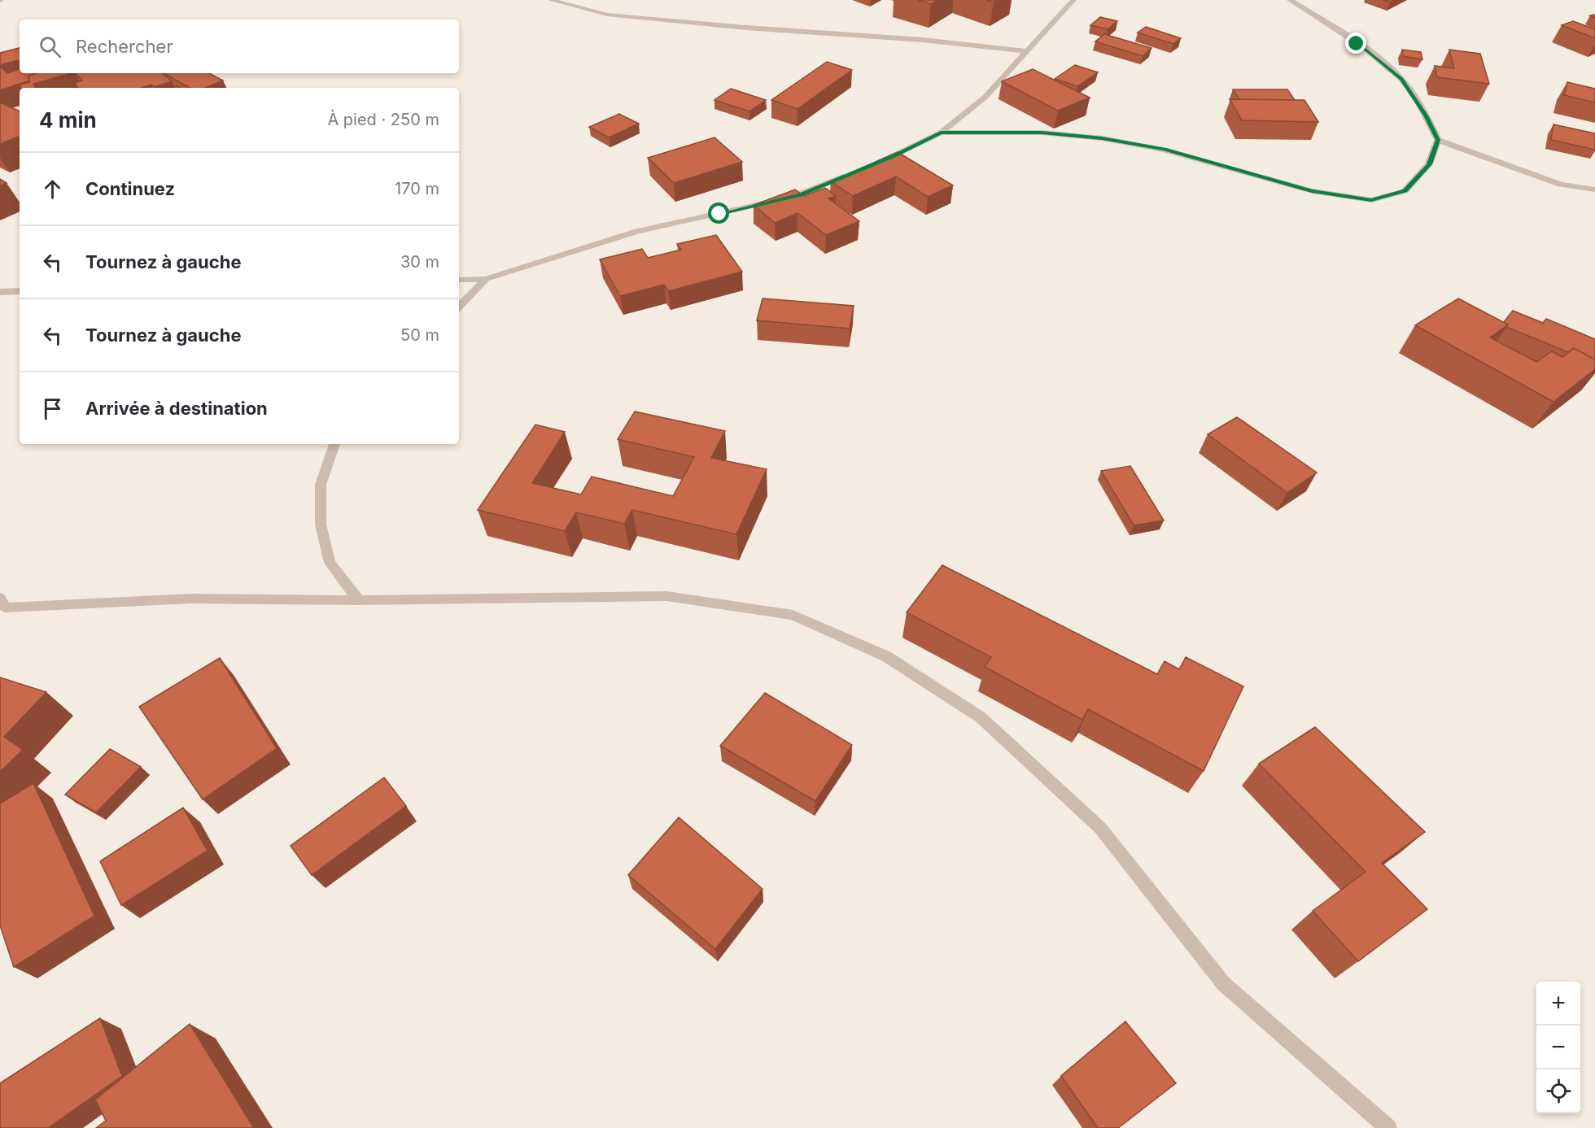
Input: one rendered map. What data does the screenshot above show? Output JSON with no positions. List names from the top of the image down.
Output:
{
  "page": {
    "search": "Rechercher",
    "heading": ["4 min", "À pied · 250 m"],
    "list": [
      ["Continuez", "170 m"],
      ["Tournez à gauche", "30 m"],
      ["Tournez à gauche", "50 m"],
      "Arrivée à destination"
    ],
    "map_buttons": ["+", "−"]
  }
}
